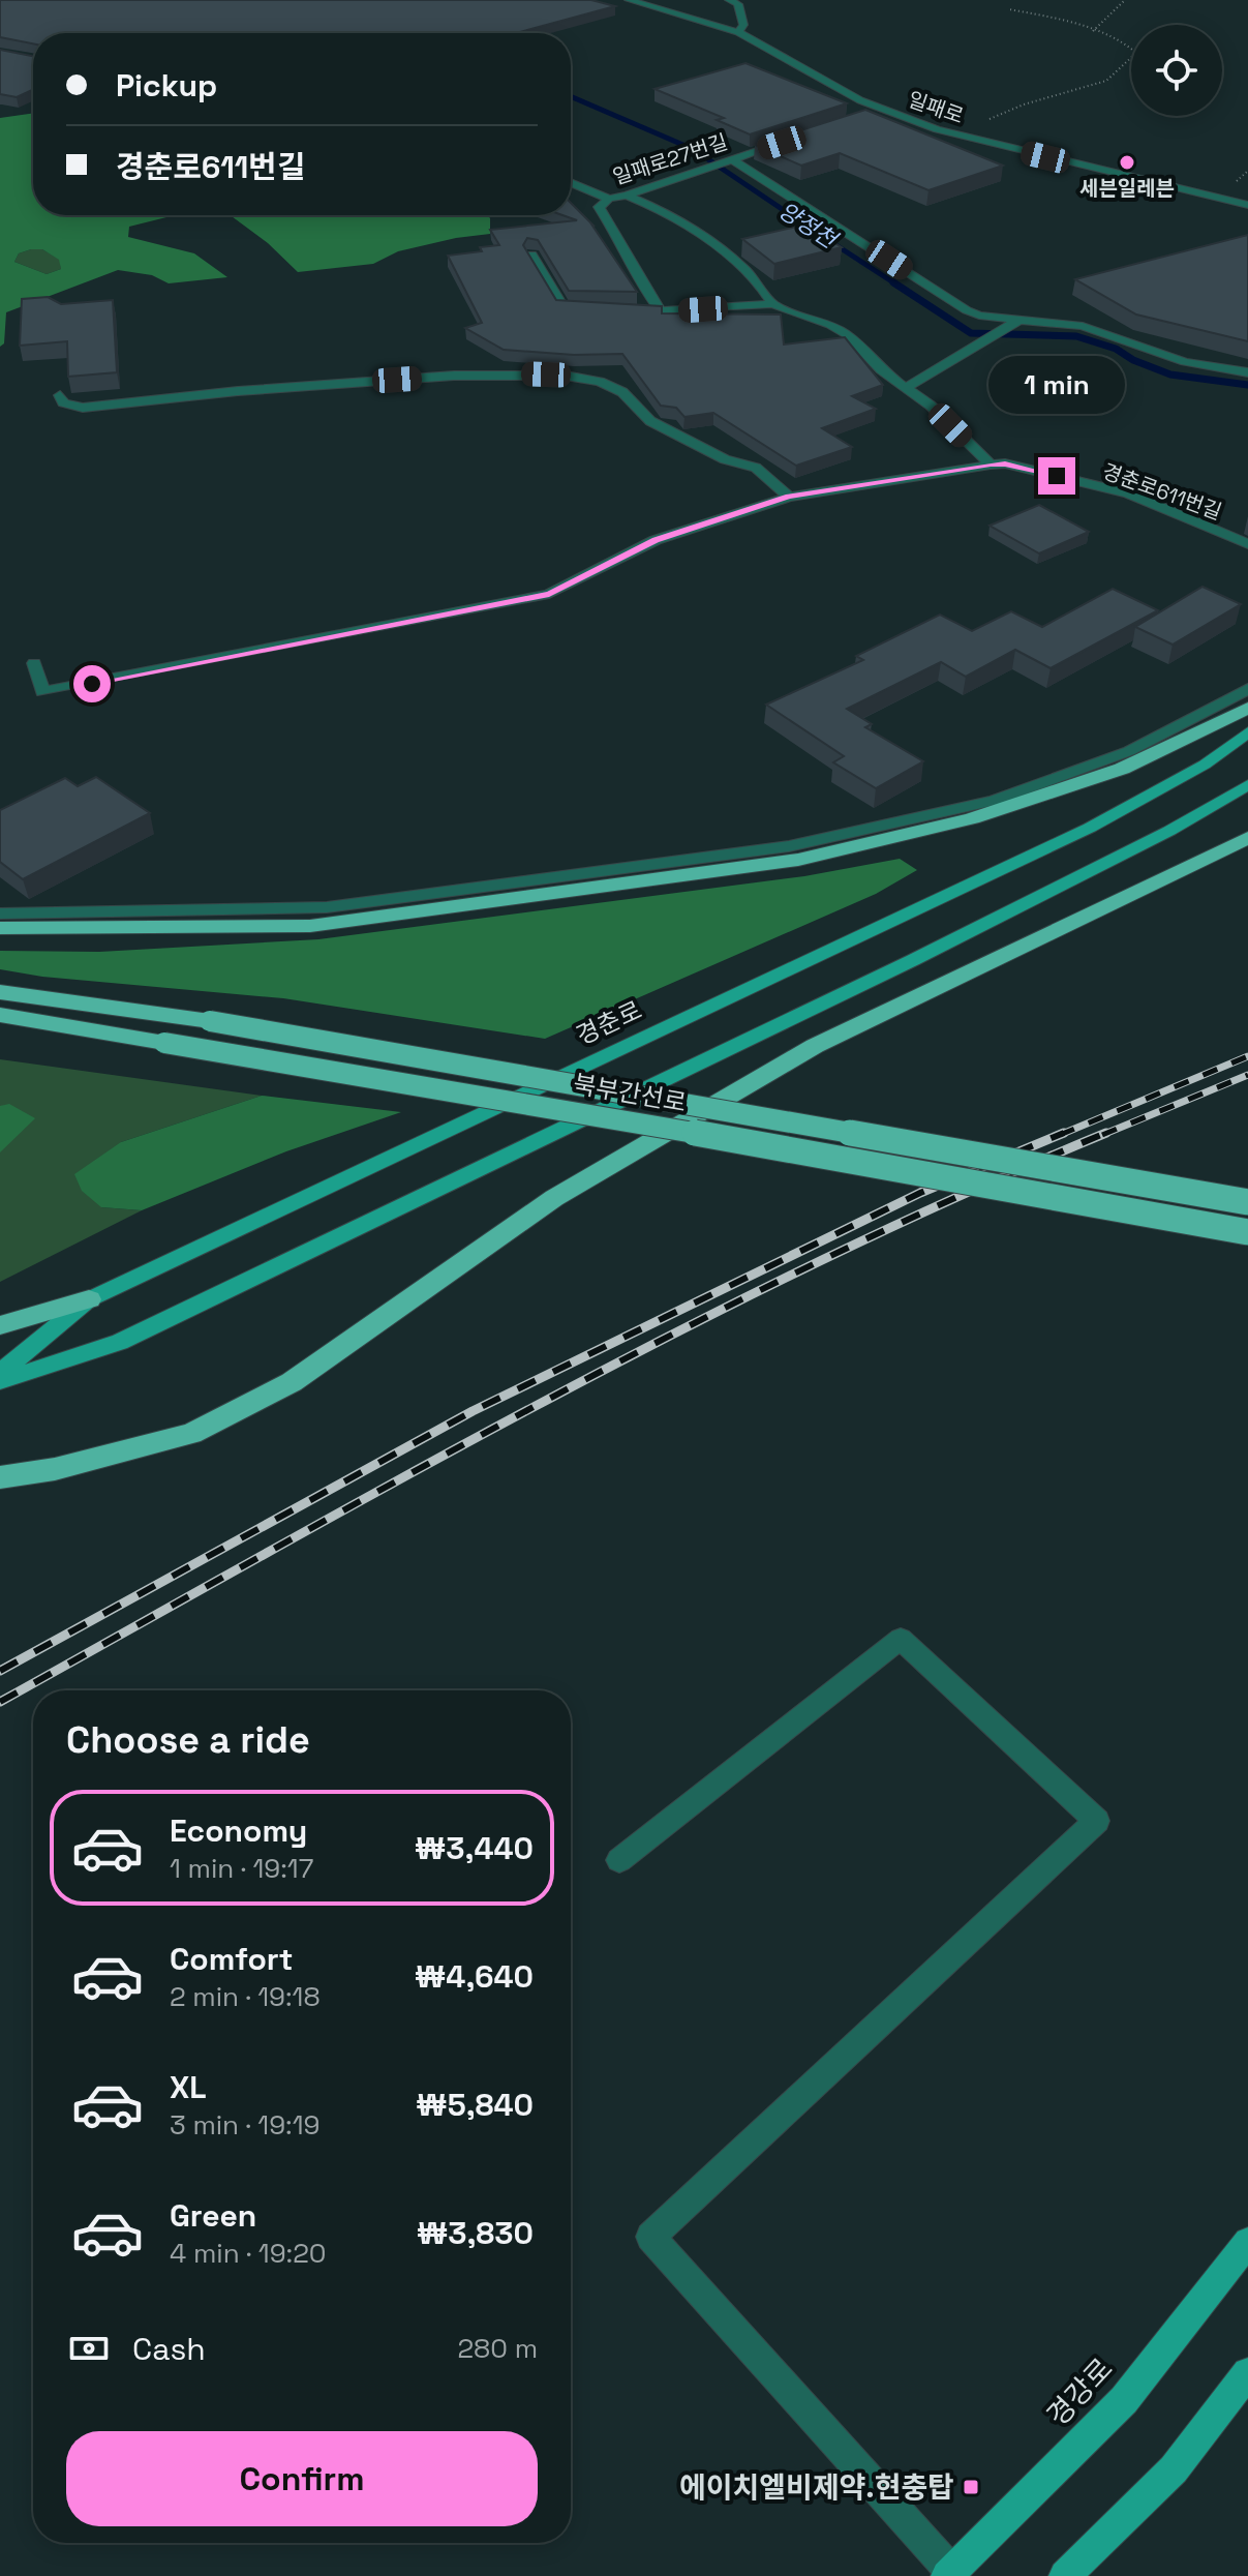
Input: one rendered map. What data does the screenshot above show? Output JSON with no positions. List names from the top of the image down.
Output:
{
  "streets": {
    "highway": ["북부간선로"],
    "main road": ["경춘로", "경강로"],
    "street": ["일패로", "일패로27번길", "경춘로611번길"]
  },
  "water": ["양정천"],
  "places": {
    "other": ["세븐일레븐"],
    "transit": ["에이치엘비제약.현충탑"]
  },
  "page": {
    "banner": ["Pickup", "경춘로611번길"],
    "bubble": "1 min",
    "heading": "Choose a ride",
    "list": [
      {
        "name": "Economy",
        "note": "1 min · 19:17",
        "value": "₩3,440"
      },
      {
        "name": "Comfort",
        "note": "2 min · 19:18",
        "value": "₩4,640"
      },
      {
        "name": "XL",
        "note": "3 min · 19:19",
        "value": "₩5,840"
      },
      {
        "name": "Green",
        "note": "4 min · 19:20",
        "value": "₩3,830"
      }
    ],
    "pay": ["Cash", "280 m"],
    "buttons": "Confirm"
  }
}
